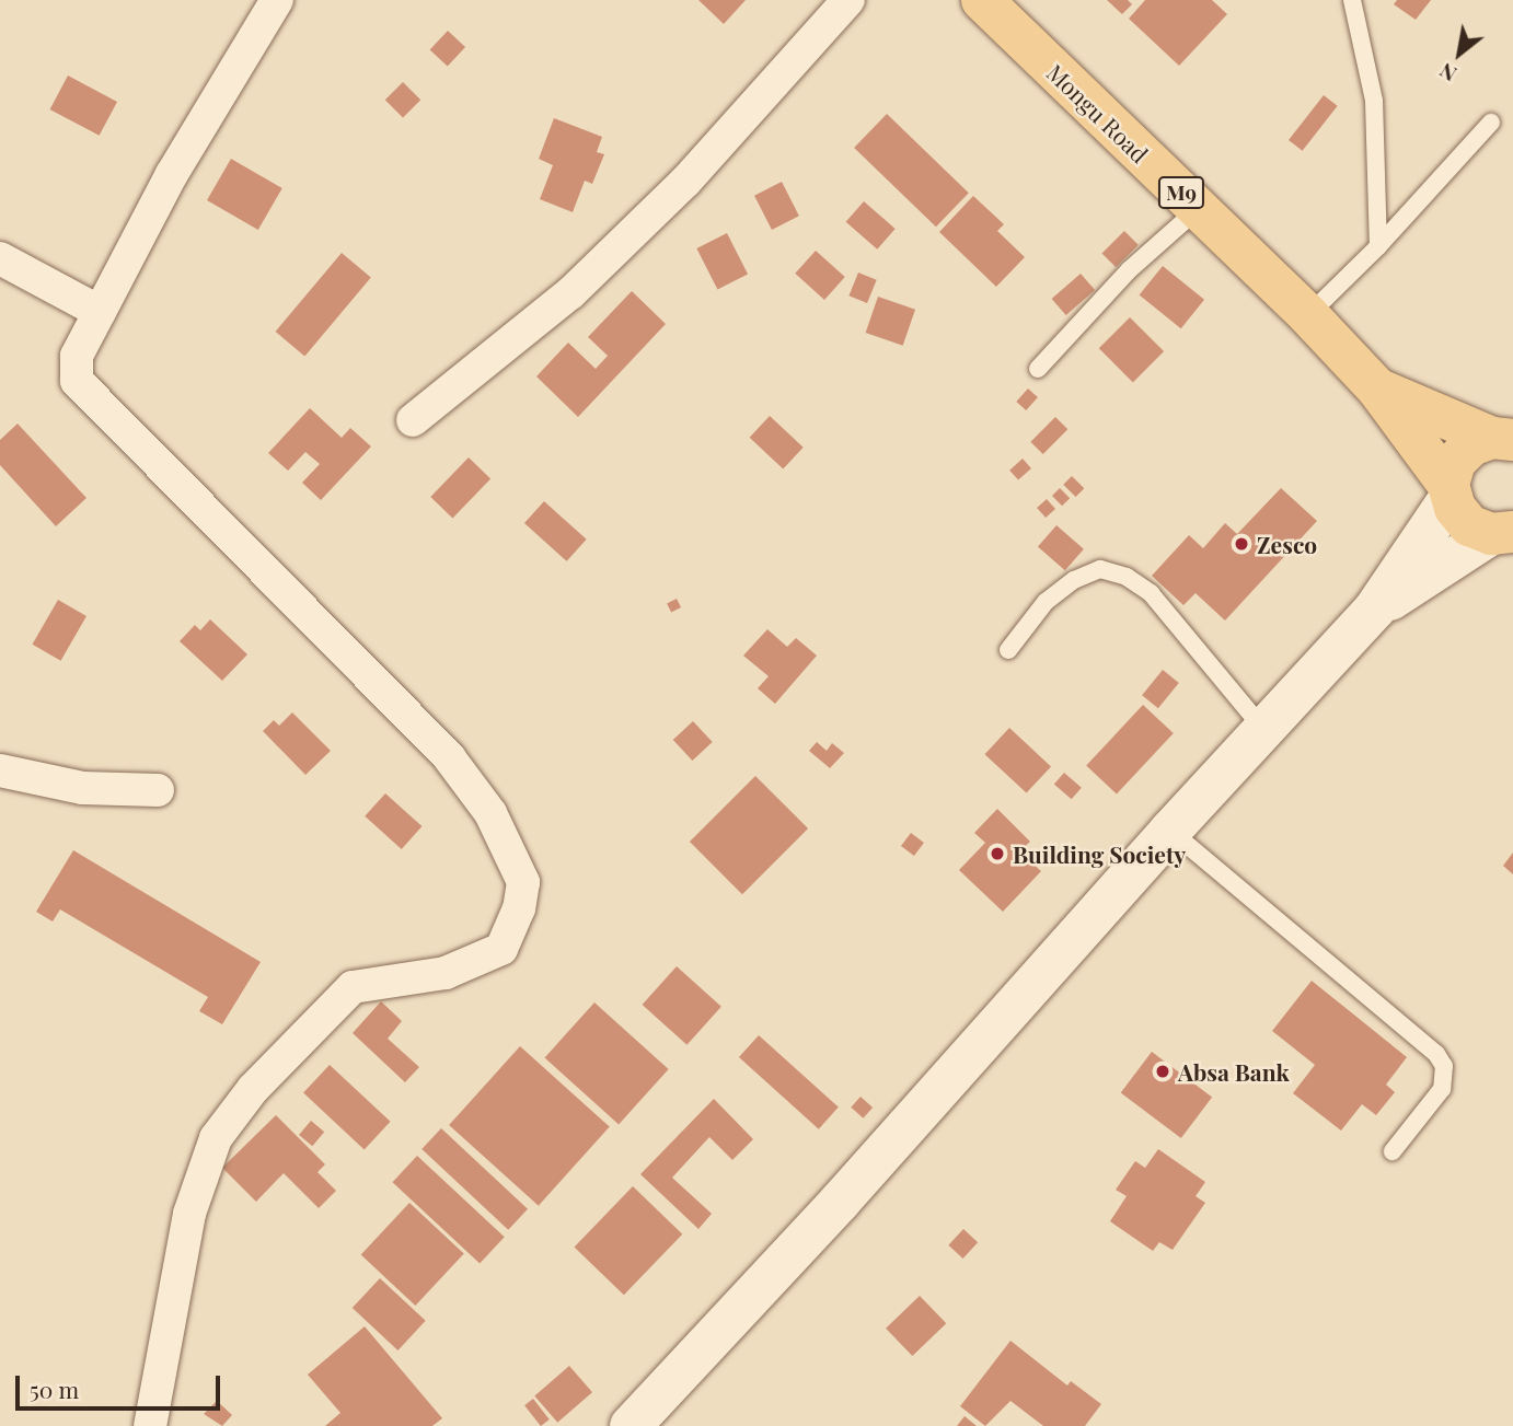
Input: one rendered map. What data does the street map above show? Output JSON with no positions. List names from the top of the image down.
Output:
{
  "streets": {
    "main road": ["Mongu Road", "M9"]
  },
  "places": ["Zesco", "Building Society", "Absa Bank"],
  "scale_bar": "50 m",
  "north": "bottom left"
}
